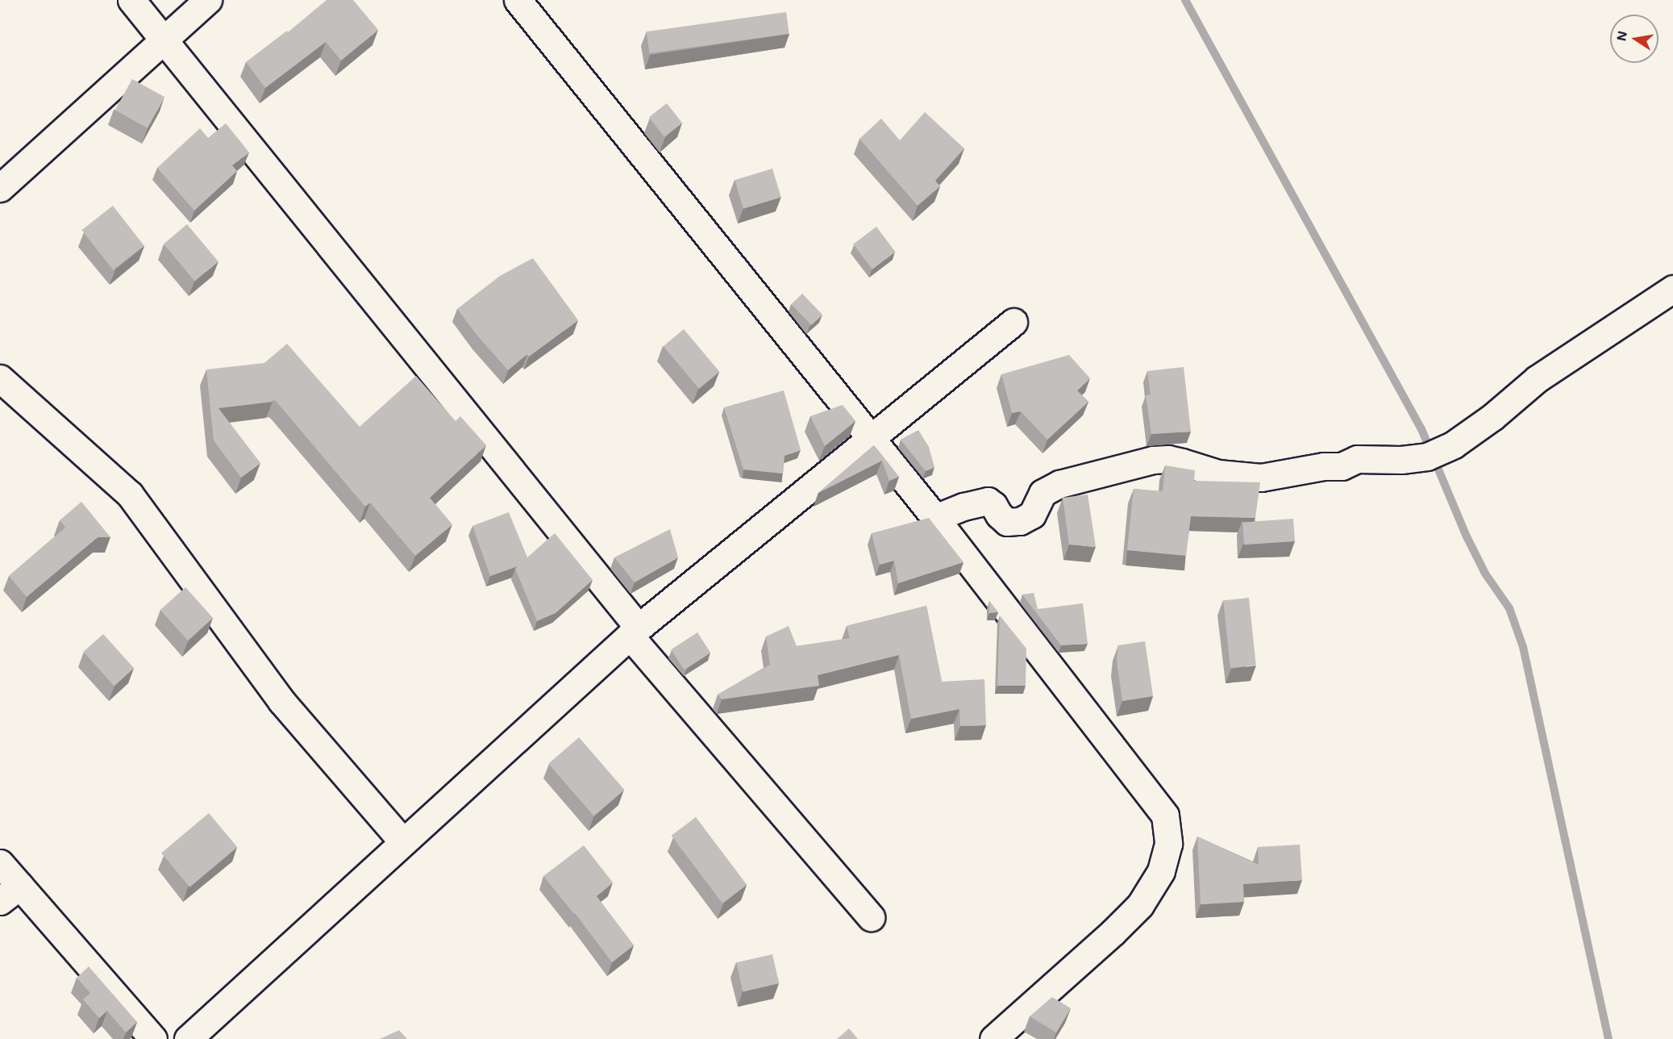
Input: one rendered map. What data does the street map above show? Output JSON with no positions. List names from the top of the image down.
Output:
{
  "north": "left"
}
